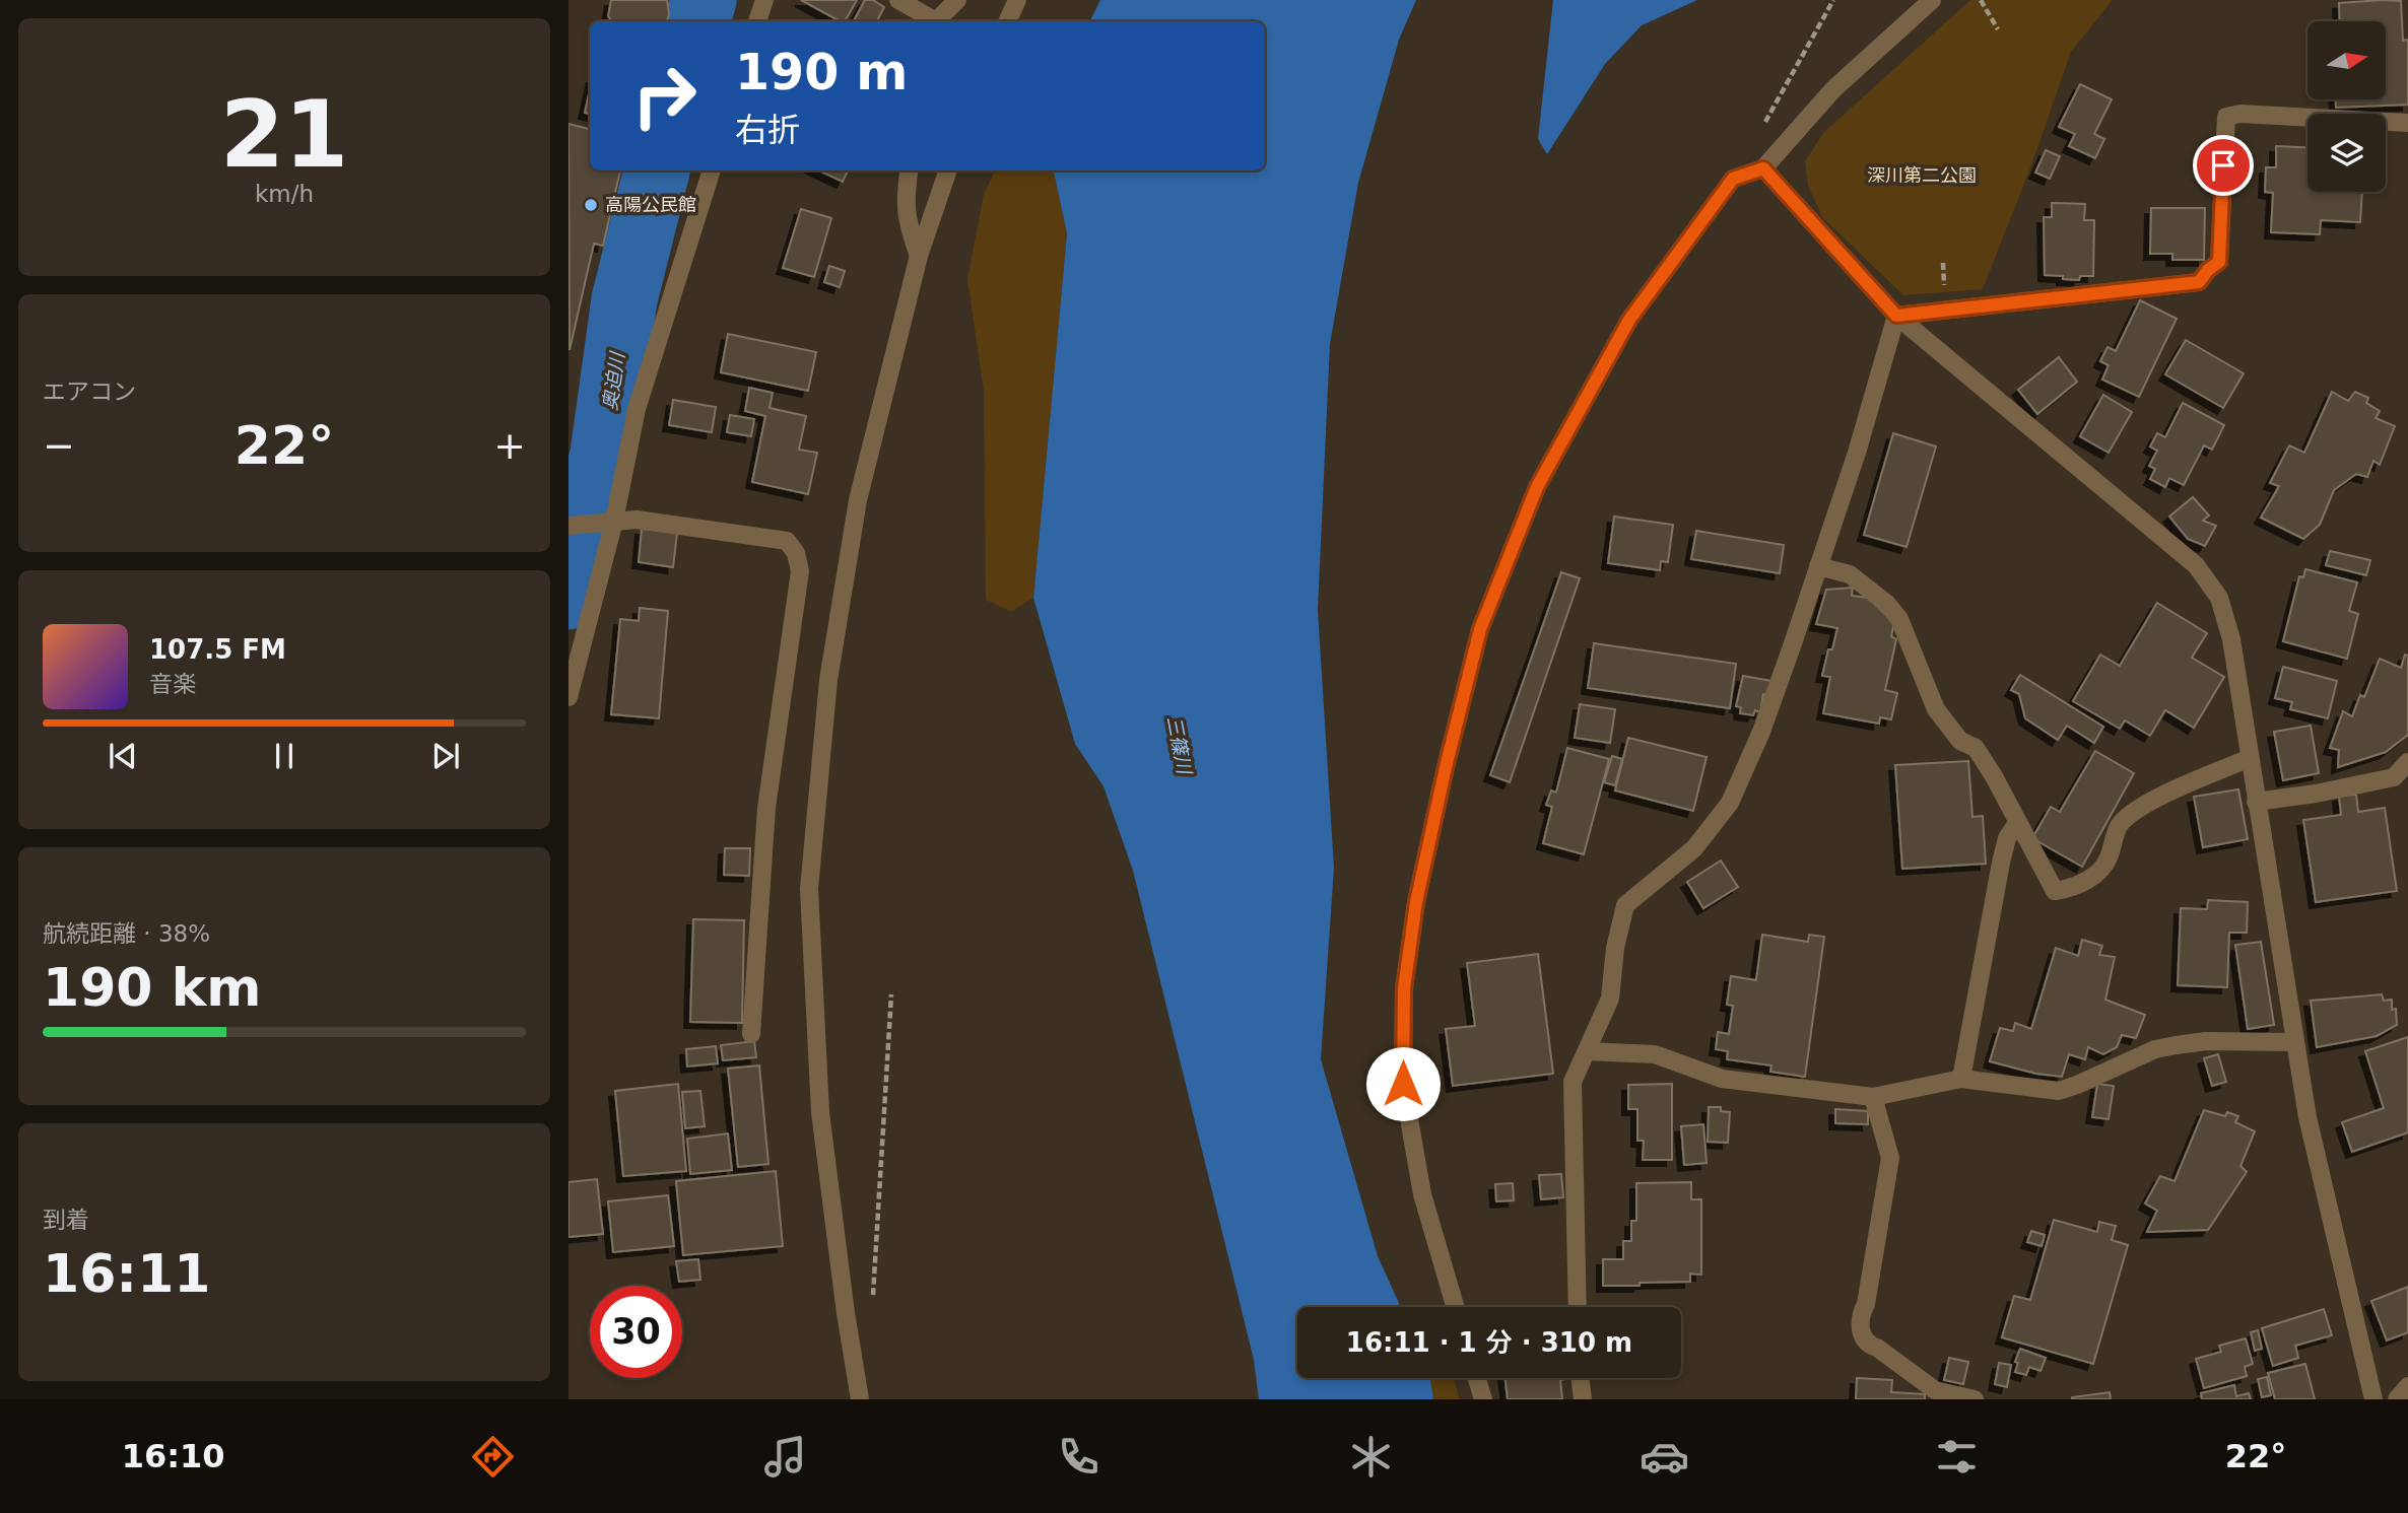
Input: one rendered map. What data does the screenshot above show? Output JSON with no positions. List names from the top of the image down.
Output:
{
  "water": ["奥迫川", "三篠川"],
  "parks": ["深川第二公園"],
  "places": ["高陽公民館"],
  "north": "right",
  "page": {
    "tile": [
      ["21", "km/h"],
      "エアコン",
      ["航続距離 · 38%", "190 km"],
      ["到着", "16:11"]
    ],
    "turn": ["190 m", "右折"],
    "heat": ["−", "22°", "+"],
    "song": ["107.5 FM", "音楽"],
    "limit": "30",
    "trip": "16:11 · 1 分 · 310 m",
    "tabs": ["16:10", "22°"]
  }
}
